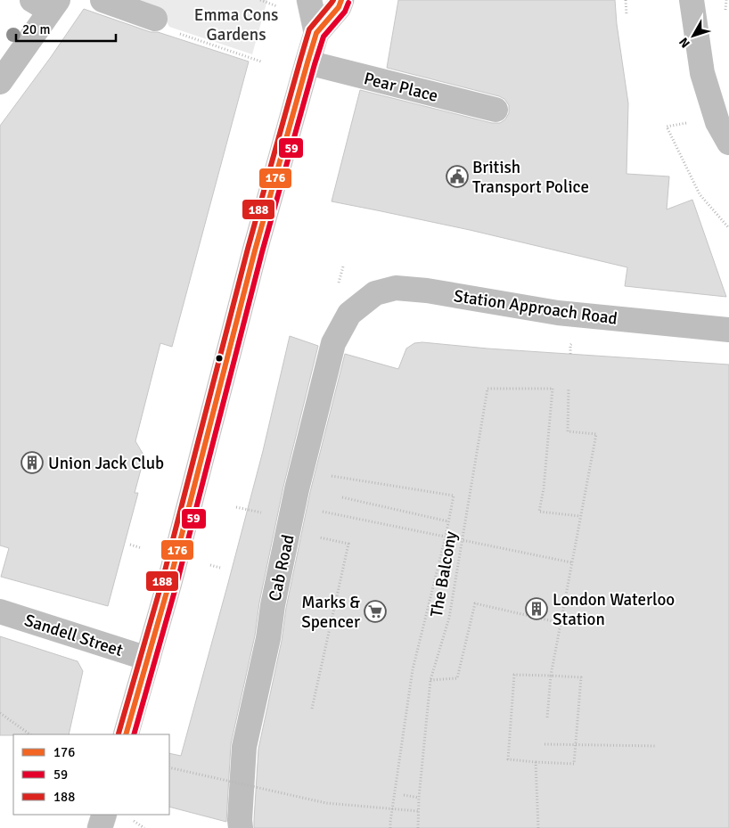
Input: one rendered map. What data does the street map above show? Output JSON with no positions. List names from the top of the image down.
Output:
{
  "streets": {
    "main road": [
      "Pear Place",
      "Station Approach Road",
      "Cab Road",
      "Sandell Street"
    ],
    "path": ["The Balcony"]
  },
  "crossings": [
    ["Station Approach Road", "Cab Road"]
  ],
  "parks": ["Emma Cons Gardens"],
  "places": {
    "public building": ["British Transport Police"],
    "building": ["Union Jack Club", "London Waterloo Station"],
    "supermarket": ["Marks & Spencer"]
  },
  "lines": ["transit line 176", "transit line 188", "transit line 59"],
  "legend": ["176", "59", "188"],
  "scale_bar": "20 m",
  "north": "bottom left"
}
